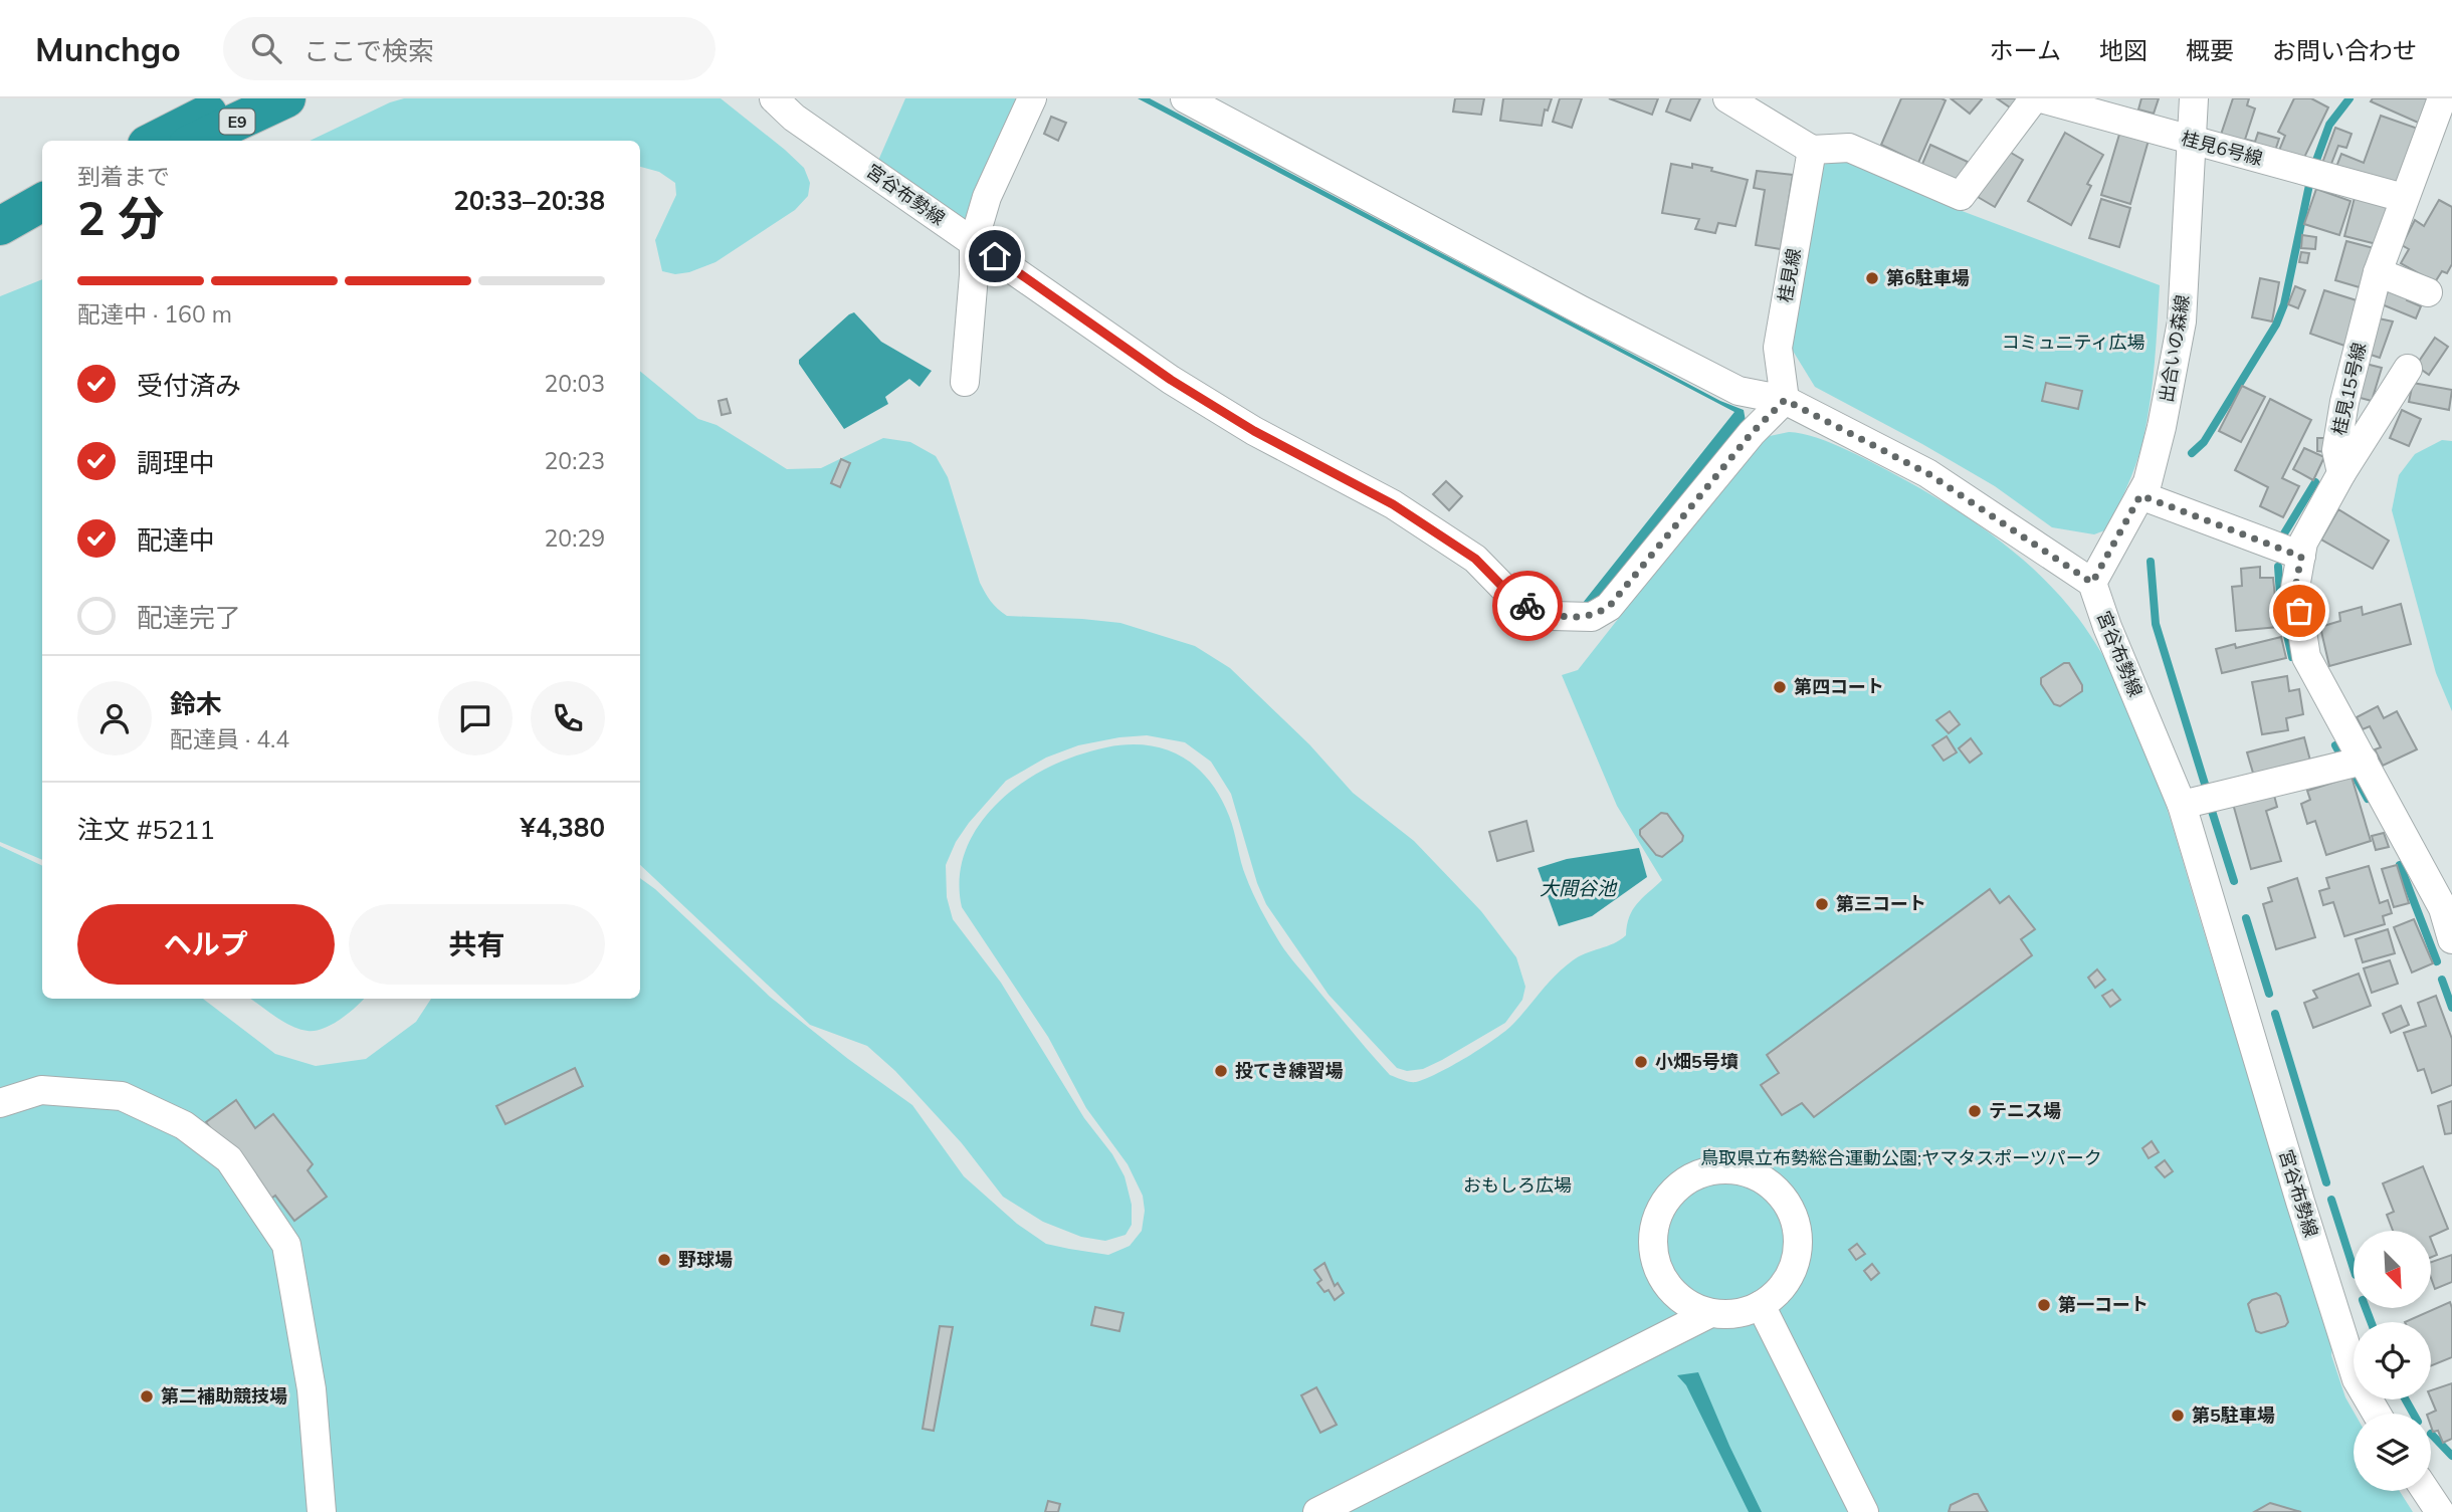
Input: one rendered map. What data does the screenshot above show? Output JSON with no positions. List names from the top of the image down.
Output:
{
  "streets": {
    "highway": ["E9"],
    "street": [
      "桂見6号線",
      "宮谷布勢線",
      "桂見線",
      "出合いの森線",
      "桂見15号線"
    ]
  },
  "crossings": [
    ["桂見6号線", "出合いの森線"],
    ["桂見6号線", "桂見15号線"],
    ["宮谷布勢線", "桂見線"],
    ["宮谷布勢線", "出合いの森線"]
  ],
  "water": ["大間谷池"],
  "parks": ["コミュニティ広場", "鳥取県立布勢総合運動公園;ヤマタスポーツパーク", "おもしろ広場"],
  "places": [
    "第6駐車場",
    "第四コート",
    "第三コート",
    "小畑5号墳",
    "投てき練習場",
    "テニス場",
    "野球場",
    "第一コート",
    "第二補助競技場",
    "第5駐車場"
  ],
  "north": "bottom right",
  "page": {
    "header": "Munchgo",
    "search": "ここで検索",
    "nav": [
      "ホーム",
      "地図",
      "概要",
      "お問い合わせ"
    ],
    "heading": ["2 分", "到着まで", "20:33–20:38"],
    "panel": [
      "鈴木",
      "配達員 · 4.4",
      "注文 #5211",
      "¥4,380"
    ],
    "bar": "配達中 · 160 m",
    "list": [
      ["受付済み", "20:03"],
      ["調理中", "20:23"],
      ["配達中", "20:29"],
      "配達完了"
    ],
    "buttons": ["ヘルプ", "共有"]
  }
}
